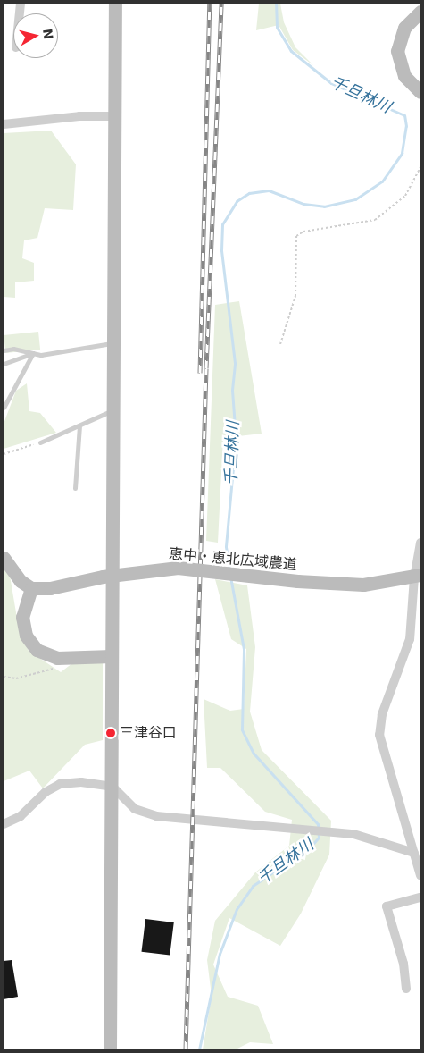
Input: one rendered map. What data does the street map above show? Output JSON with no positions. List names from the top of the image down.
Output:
{
  "streets": {
    "street": ["恵中・恵北広域農道"]
  },
  "water": ["千旦林川"],
  "places": ["三津谷口"],
  "north": "right"
}
